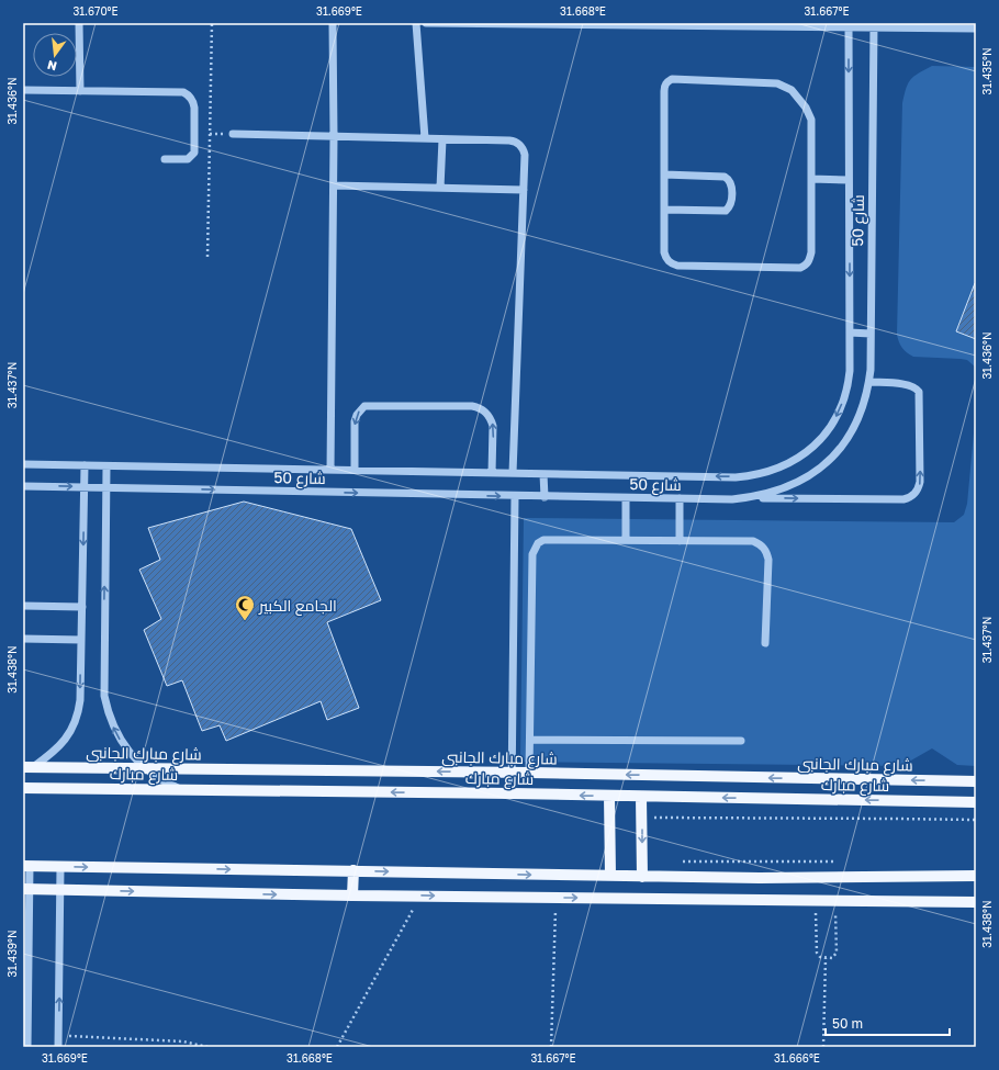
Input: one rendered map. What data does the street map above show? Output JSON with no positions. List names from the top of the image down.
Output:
{
  "streets": {
    "main road": ["شارع مبارك الجانبى", "شارع مبارك"],
    "street": ["شارع 50"]
  },
  "one_way": ["شارع مبارك الجانبى"],
  "places": {
    "mosque": ["الجامع الكبير"]
  },
  "scale_bar": "50 m",
  "north": "bottom",
  "coordinates": [
    "31.670°E",
    "31.669°E",
    "31.668°E",
    "31.667°E",
    "31.435°N",
    "31.436°N",
    "31.437°N",
    "31.438°N",
    "31.439°N",
    "31.666°E"
  ]
}
